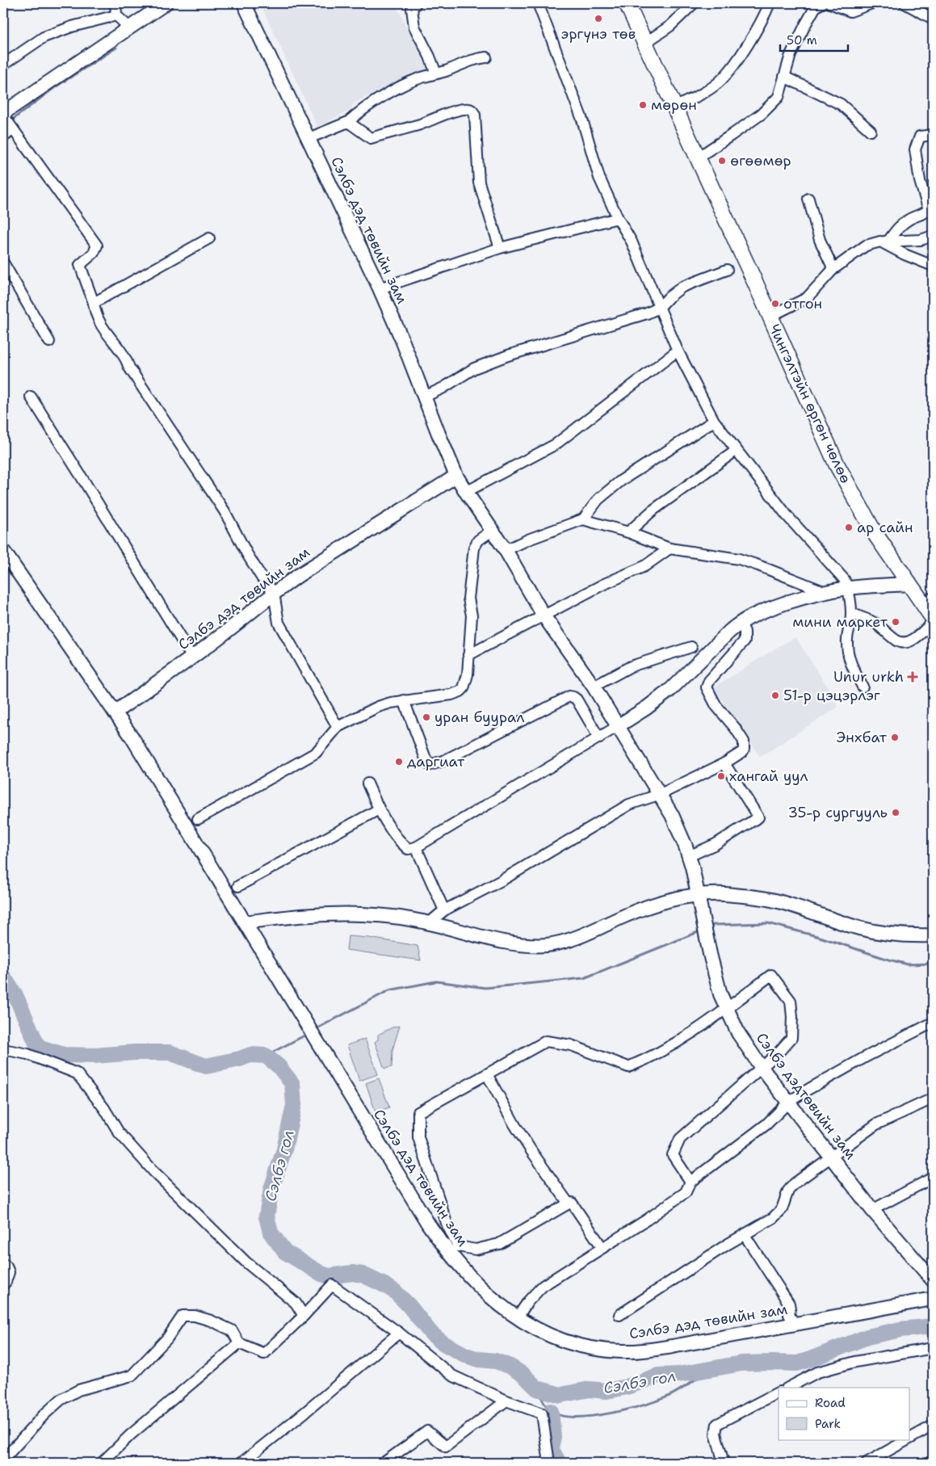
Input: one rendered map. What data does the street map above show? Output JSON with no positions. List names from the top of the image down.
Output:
{
  "streets": {
    "main road": ["Чингэлтэйн өргөн чөлөө"],
    "street": ["Сэлбэ дэд төвийн зам", "Сэлбэ дэдтөвийн зам"]
  },
  "crossings": [
    ["Сэлбэ дэд төвийн зам", "Сэлбэ дэдтөвийн зам"]
  ],
  "water": ["Сэлбэ гол"],
  "places": {
    "other": [
      "эргүнэ төв",
      "мөрөн",
      "өгөөмөр",
      "отгон",
      "ар сайн",
      "мини маркет",
      "51-р цэцэрлэг",
      "уран буурал",
      "Энхбат",
      "даргиат",
      "хангай уул",
      "35-р сургууль"
    ],
    "health": ["Unur urkh"]
  },
  "legend": ["Road", "Park"],
  "scale_bar": "50 m"
}
